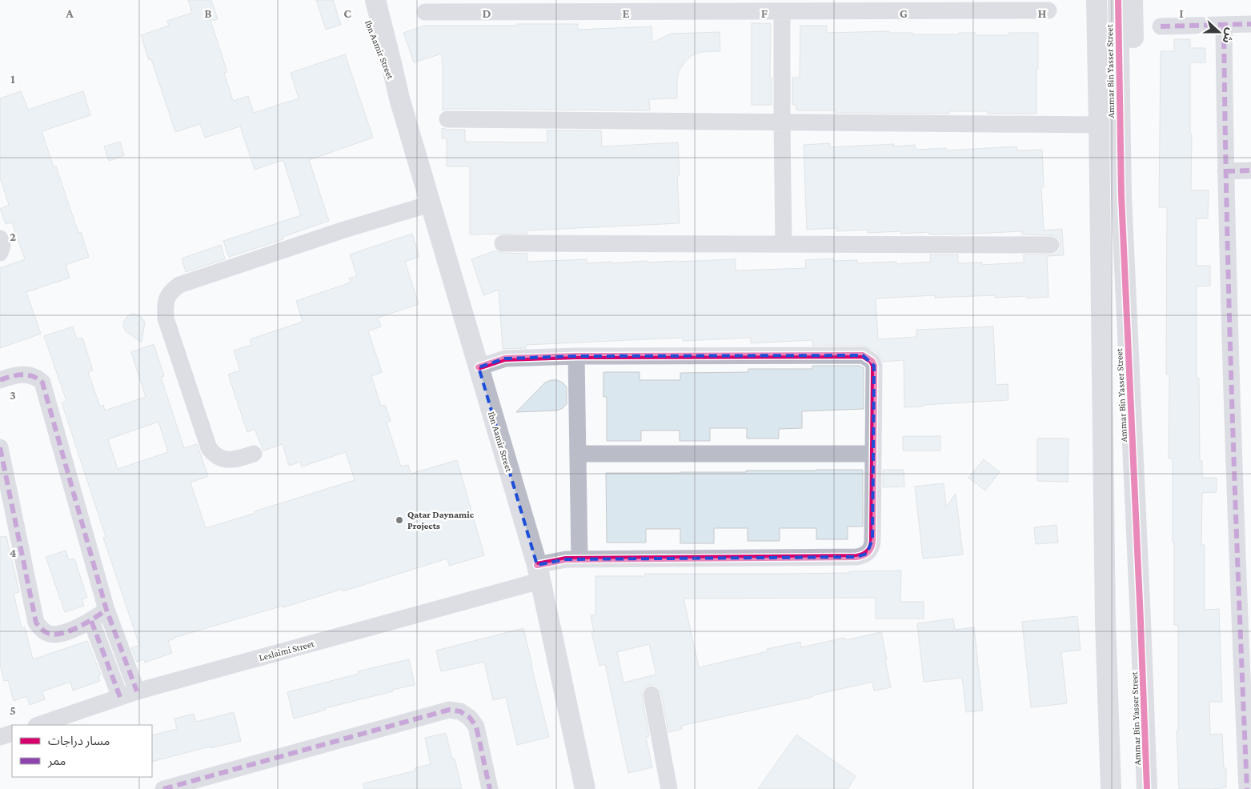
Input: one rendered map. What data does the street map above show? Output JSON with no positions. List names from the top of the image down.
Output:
{
  "streets": {
    "street": ["Ibn Aamir Street", "Ammar Bin Yasser Street", "Leslaimi Street"]
  },
  "crossings": [
    ["Ibn Aamir Street", "Leslaimi Street"]
  ],
  "places": ["Qatar Daynamic Projects"],
  "legend": ["مسار دراجات", "ممر"],
  "north": "right",
  "grid": {
    "columns": [
      "A",
      "B",
      "C",
      "D",
      "E",
      "F",
      "G",
      "H",
      "I"
    ],
    "rows": [
      "1",
      "2",
      "3",
      "4",
      "5"
    ]
  }
}
